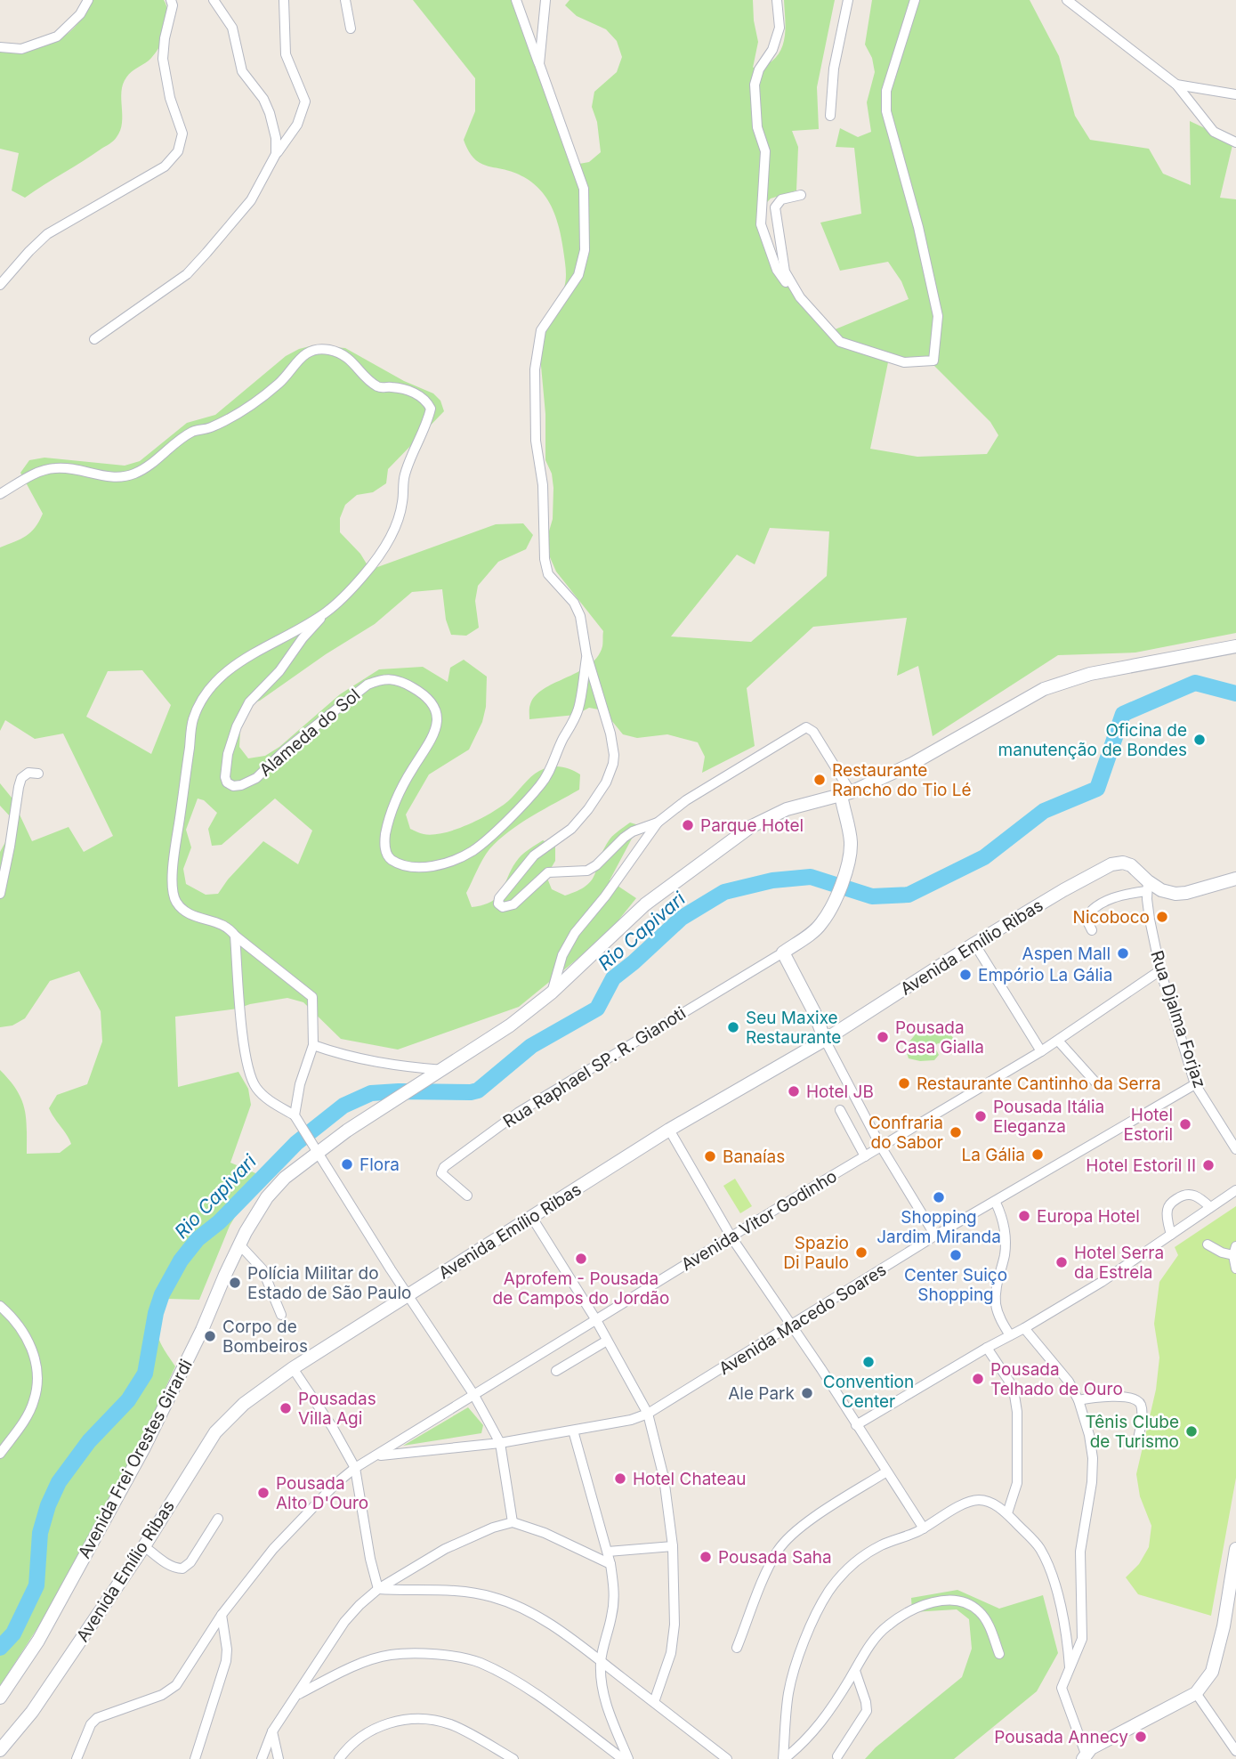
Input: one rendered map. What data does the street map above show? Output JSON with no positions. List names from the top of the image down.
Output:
{
  "streets": {
    "street": [
      "Alameda do Sol",
      "Avenida Emílio Ribas",
      "Rua Djalma Forjaz",
      "Rua Raphael SP. R. Gianoti",
      "Avenida Vitor Godinho",
      "Avenida Macedo Soares",
      "Avenida Frei Orestes Girardi"
    ]
  },
  "crossings": [
    ["Avenida Emílio Ribas", "Rua Djalma Forjaz"],
    ["Rua Djalma Forjaz", "Avenida Vitor Godinho"],
    ["Rua Djalma Forjaz", "Avenida Macedo Soares"],
    ["Avenida Vitor Godinho", "Avenida Macedo Soares"]
  ],
  "water": ["Rio Capivari"],
  "places": [
    "Oficina de manutenção de Bondes",
    "Restaurante Rancho do Tio Lé",
    "Parque Hotel",
    "Nicoboco",
    "Aspen Mall",
    "Empório La Gália",
    "Seu Maxixe Restaurante",
    "Pousada Casa Gialla",
    "Restaurante Cantinho da Serra",
    "Hotel JB",
    "Pousada Itália Eleganza",
    "Hotel Estoril",
    "Confraria do Sabor",
    "La Gália",
    "Banaías",
    "Flora",
    "Hotel Estoril II",
    "Shopping Jardim Miranda",
    "Europa Hotel",
    "Spazio Di Paulo",
    "Center Suiço Shopping",
    "Aprofem - Pousada de Campos do Jordão",
    "Hotel Serra da Estrela",
    "Polícia Militar do Estado de São Paulo",
    "Corpo de Bombeiros",
    "Convention Center",
    "Pousada Telhado de Ouro",
    "Ale Park",
    "Pousadas Villa Agi",
    "Tênis Clube de Turismo",
    "Hotel Chateau",
    "Pousada Alto D'Ouro",
    "Pousada Saha",
    "Pousada Annecy"
  ]
}
